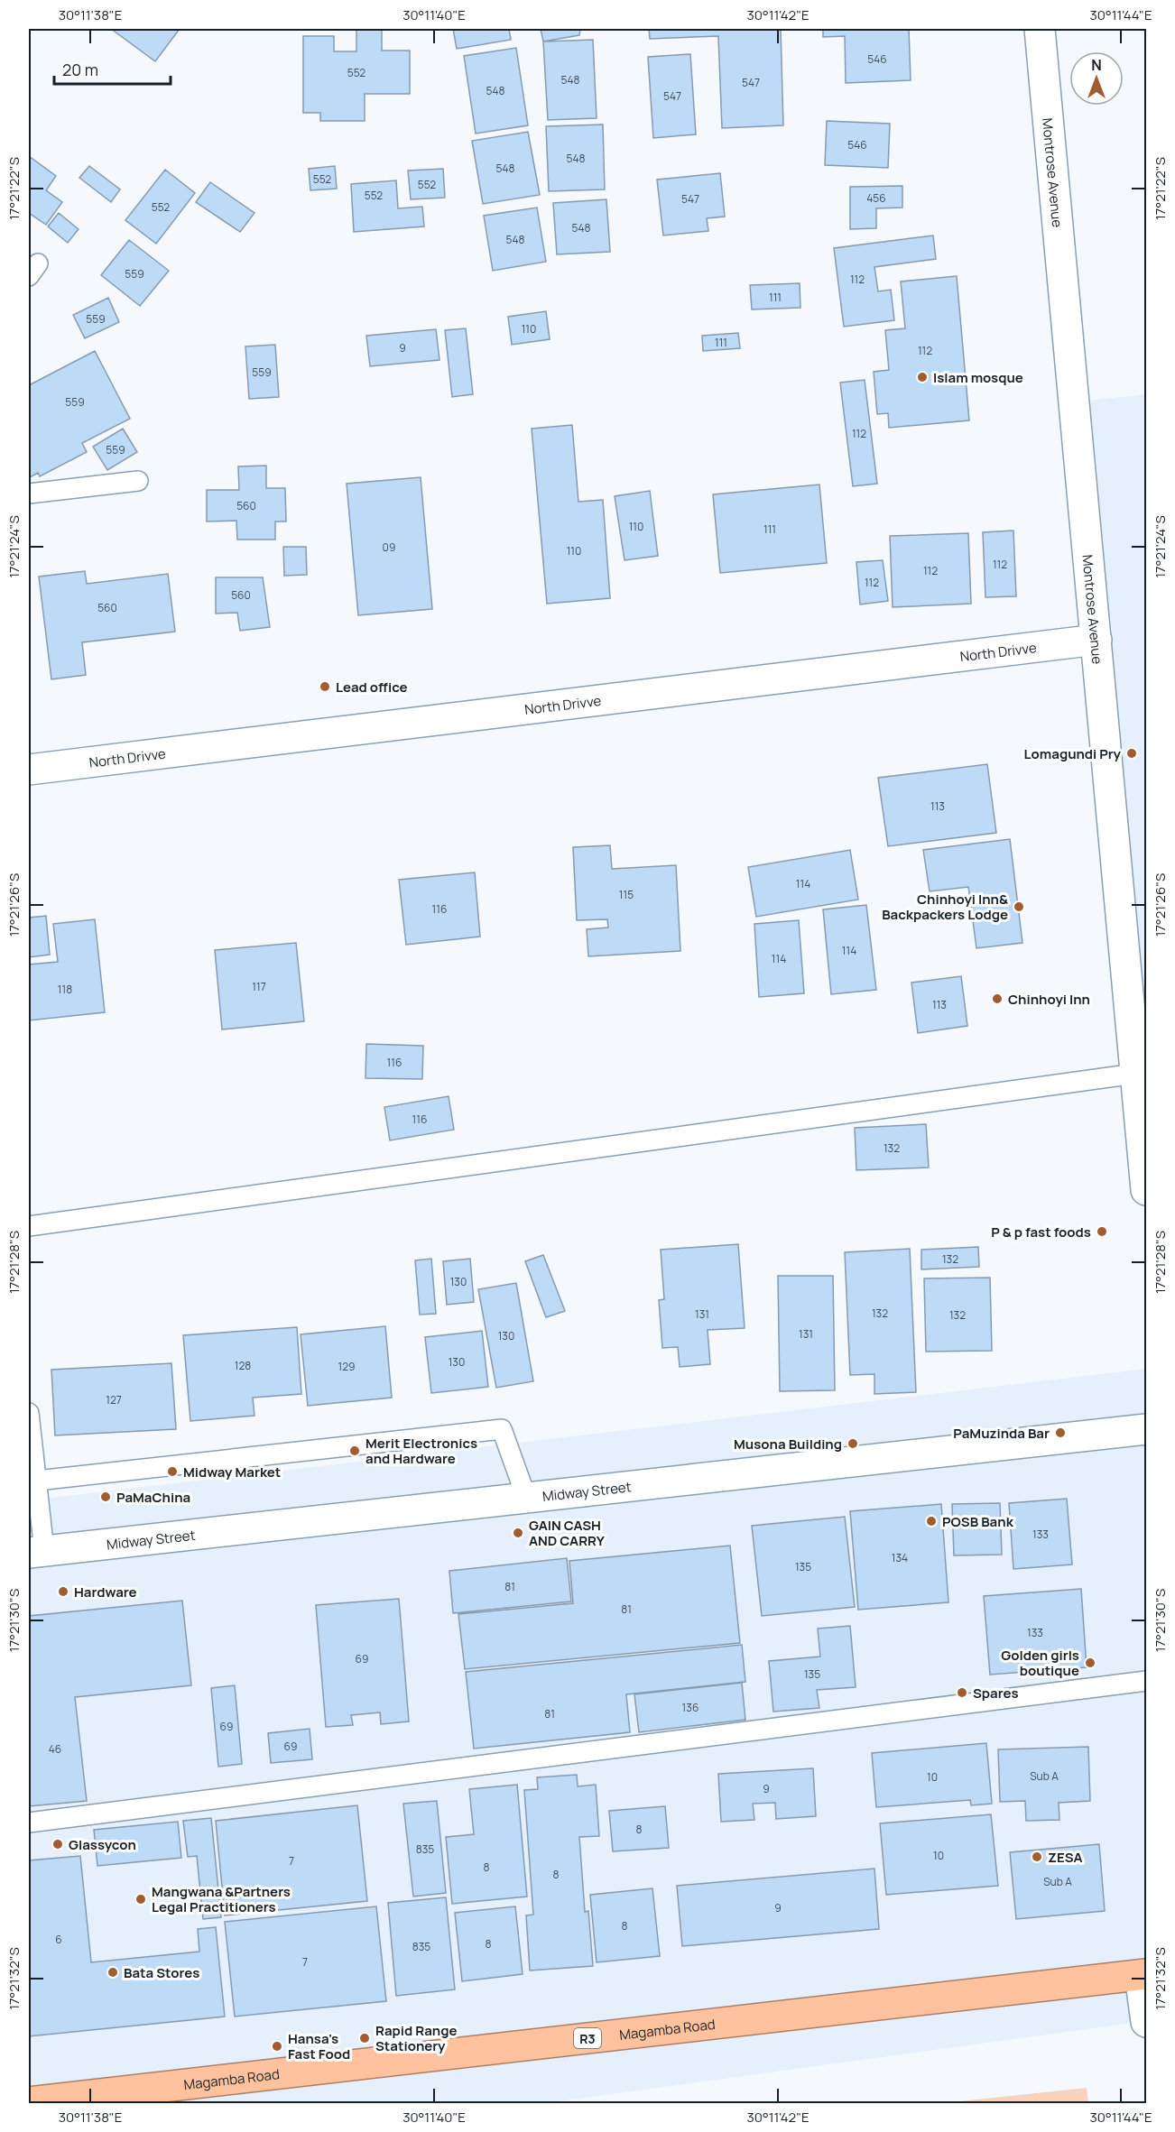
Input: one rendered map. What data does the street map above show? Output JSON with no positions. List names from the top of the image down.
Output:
{
  "streets": {
    "highway": ["Magamba Road", "R3"],
    "street": ["Montrose Avenue", "North Drivve", "Midway Street"]
  },
  "crossings": [
    ["Montrose Avenue", "North Drivve"]
  ],
  "places": [
    "Islam mosque",
    "Lead office",
    "Lomagundi Pry",
    "Chinhoyi Inn& Backpackers Lodge",
    "Chinhoyi Inn",
    "P & p fast foods",
    "PaMuzinda Bar",
    "Musona Building",
    "Merit Electronics and Hardware",
    "Midway Market",
    "PaMaChina",
    "POSB Bank",
    "GAIN CASH AND CARRY",
    "Hardware",
    "Golden girls boutique",
    "Spares",
    "Glassycon",
    "ZESA",
    "Mangwana &Partners Legal Practitioners",
    "Bata Stores",
    "Rapid Range Stationery",
    "Hansa's Fast Food"
  ],
  "house_numbers": [
    "546",
    "552",
    "548",
    "547",
    "548",
    "547",
    "546",
    "548",
    "548",
    "552",
    "552",
    "552",
    "456",
    "547",
    "552",
    "548",
    "548",
    "559",
    "112",
    "111",
    "559",
    "110",
    "111",
    "9",
    "112",
    "559",
    "559",
    "112",
    "559",
    "560",
    "110",
    "111",
    "09",
    "110",
    "112",
    "112",
    "112",
    "560",
    "560",
    "113",
    "114",
    "115",
    "116",
    "114",
    "114",
    "117",
    "118",
    "113",
    "116",
    "116",
    "132",
    "132",
    "130",
    "132",
    "131",
    "132",
    "131",
    "130",
    "130",
    "128",
    "129",
    "127",
    "133",
    "134",
    "135",
    "81",
    "81",
    "133",
    "69",
    "135",
    "136",
    "81",
    "69",
    "69",
    "46",
    "Sub A",
    "10",
    "9",
    "8",
    "835",
    "10",
    "7",
    "8",
    "8",
    "Sub A",
    "9",
    "8",
    "6",
    "8",
    "835",
    "7"
  ],
  "scale_bar": "20 m",
  "north": "top",
  "coordinates": [
    "30°11'38\"E",
    "30°11'40\"E",
    "30°11'42\"E",
    "30°11'44\"E",
    "17°21'22\"S",
    "17°21'24\"S",
    "17°21'26\"S",
    "17°21'28\"S",
    "17°21'30\"S",
    "17°21'32\"S"
  ]
}
